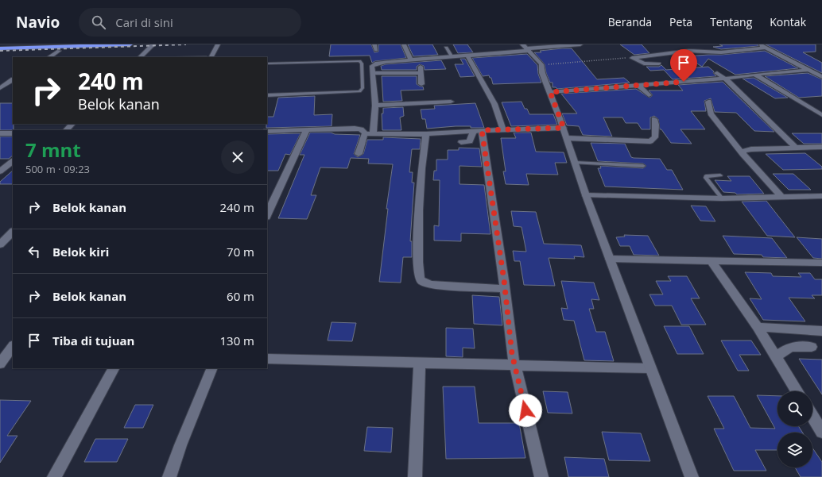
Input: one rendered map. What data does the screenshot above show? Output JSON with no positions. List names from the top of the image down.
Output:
{
  "page": {
    "header": "Navio",
    "search": "Cari di sini",
    "nav": [
      "Beranda",
      "Peta",
      "Tentang",
      "Kontak"
    ],
    "turn": ["240 m", "Belok kanan"],
    "heading": ["7 mnt", "500 m · 09:23"],
    "list": [
      {
        "name": "Belok kanan",
        "value": "240 m"
      },
      {
        "name": "Belok kiri",
        "value": "70 m"
      },
      {
        "name": "Belok kanan",
        "value": "60 m"
      },
      {
        "name": "Tiba di tujuan",
        "value": "130 m"
      }
    ]
  }
}
